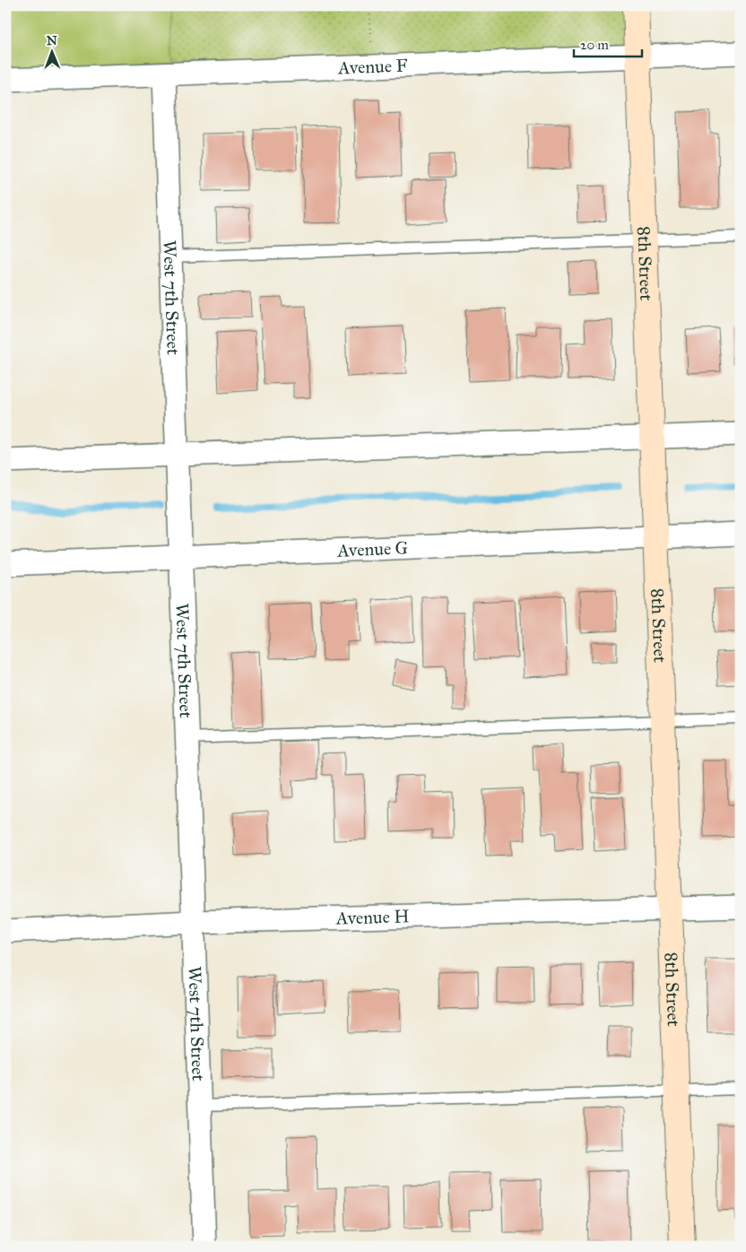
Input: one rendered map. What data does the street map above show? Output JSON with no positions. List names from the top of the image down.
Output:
{
  "streets": {
    "street": [
      "Avenue F",
      "8th Street",
      "West 7th Street",
      "Avenue G",
      "Avenue H"
    ]
  },
  "crossings": [
    ["Avenue F", "8th Street"],
    ["Avenue F", "West 7th Street"],
    ["8th Street", "Avenue G"],
    ["8th Street", "Avenue H"],
    ["West 7th Street", "Avenue G"],
    ["West 7th Street", "Avenue H"]
  ],
  "scale_bar": "20 m",
  "north": "top"
}
